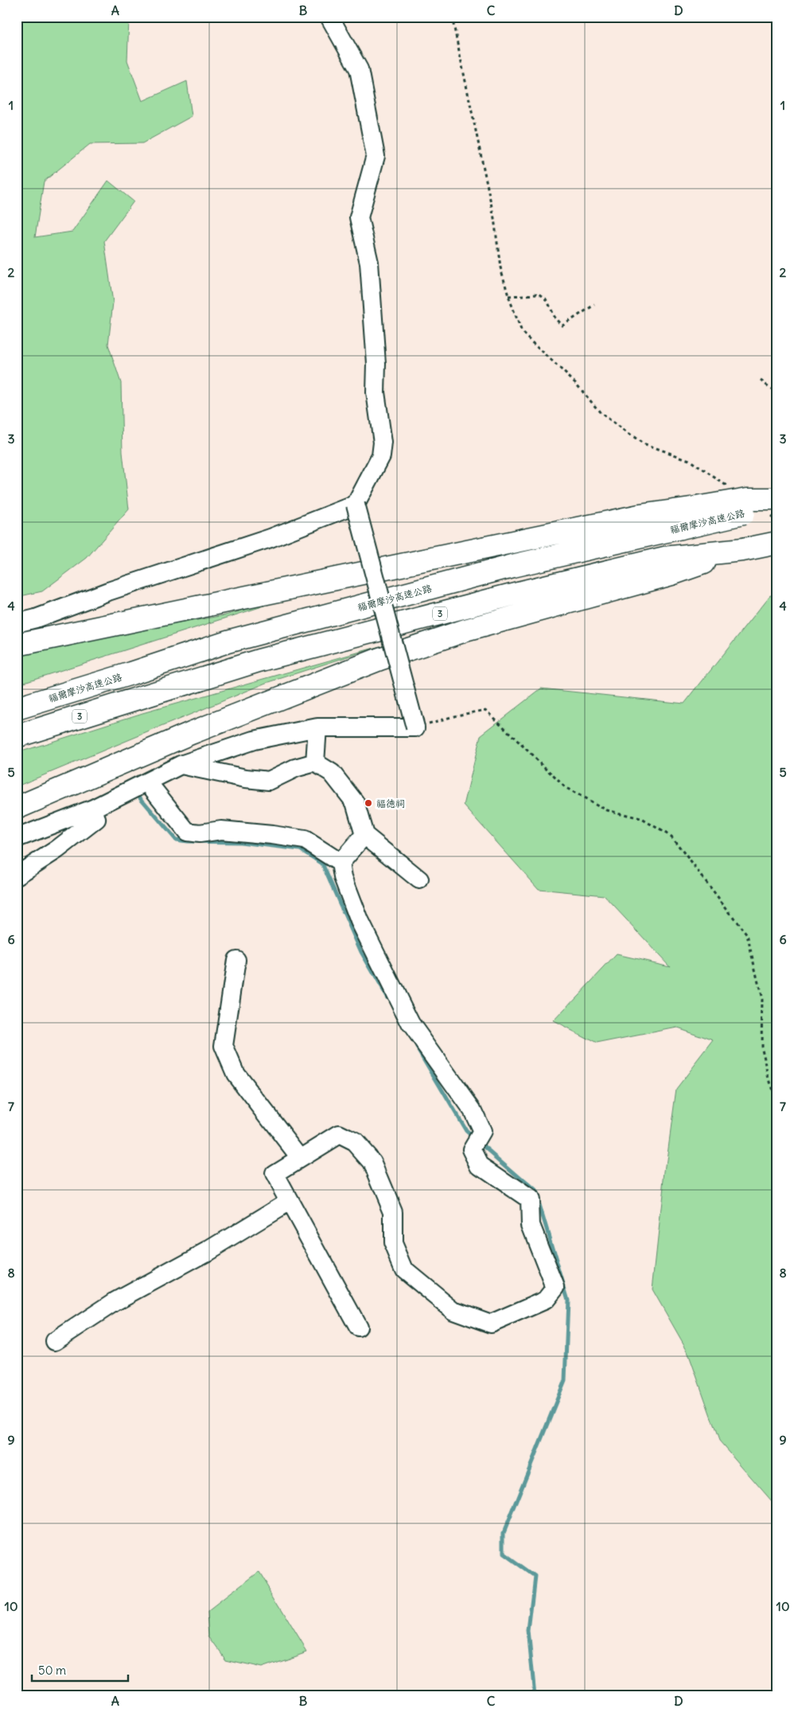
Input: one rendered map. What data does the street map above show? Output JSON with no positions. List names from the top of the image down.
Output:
{
  "streets": {
    "highway": ["福爾摩沙高速公路", "3"]
  },
  "places": ["福德祠"],
  "scale_bar": "50 m",
  "grid": {
    "columns": [
      "A",
      "B",
      "C",
      "D"
    ],
    "rows": [
      "1",
      "2",
      "3",
      "4",
      "5",
      "6",
      "7",
      "8",
      "9",
      "10"
    ]
  }
}
